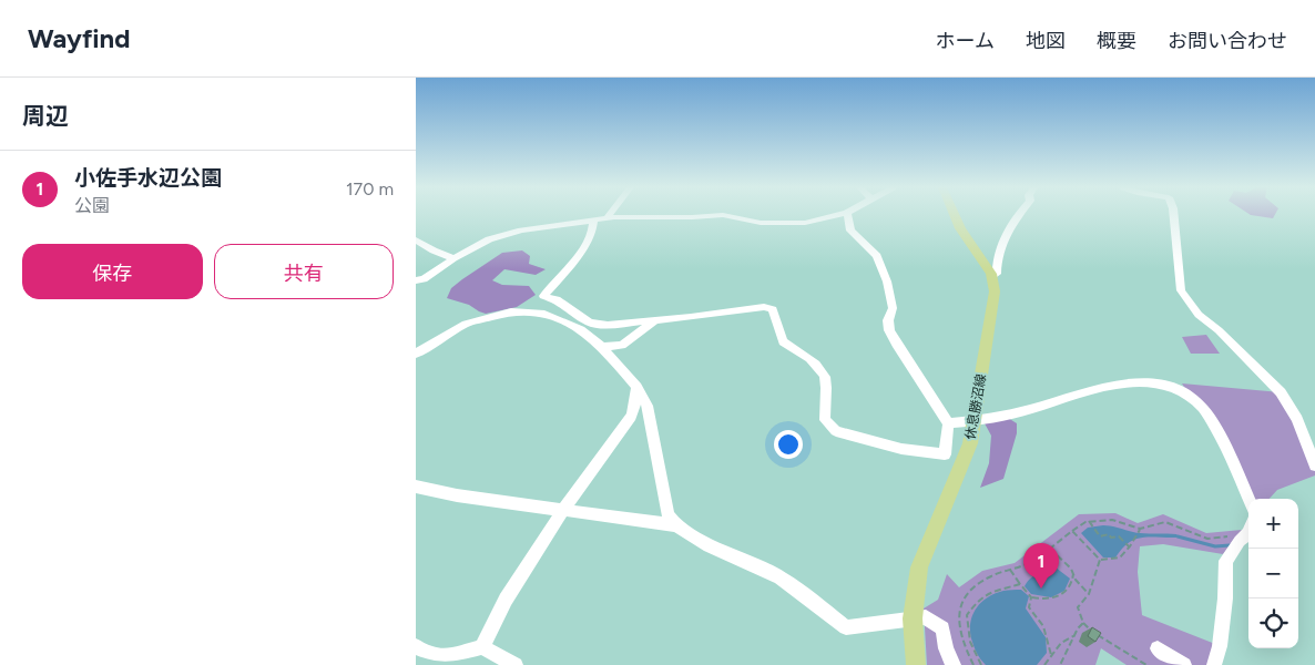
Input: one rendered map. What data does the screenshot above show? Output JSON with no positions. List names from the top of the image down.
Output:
{
  "streets": {
    "main road": ["休息勝沼線"]
  },
  "page": {
    "header": "Wayfind",
    "nav": [
      "ホーム",
      "地図",
      "概要",
      "お問い合わせ"
    ],
    "heading": "周辺",
    "list": [
      {
        "mark": "1",
        "name": "小佐手水辺公園",
        "note": "公園",
        "value": "170 m"
      }
    ],
    "buttons": ["保存", "共有"],
    "map_buttons": ["+", "−"],
    "pins": "1"
  }
}
